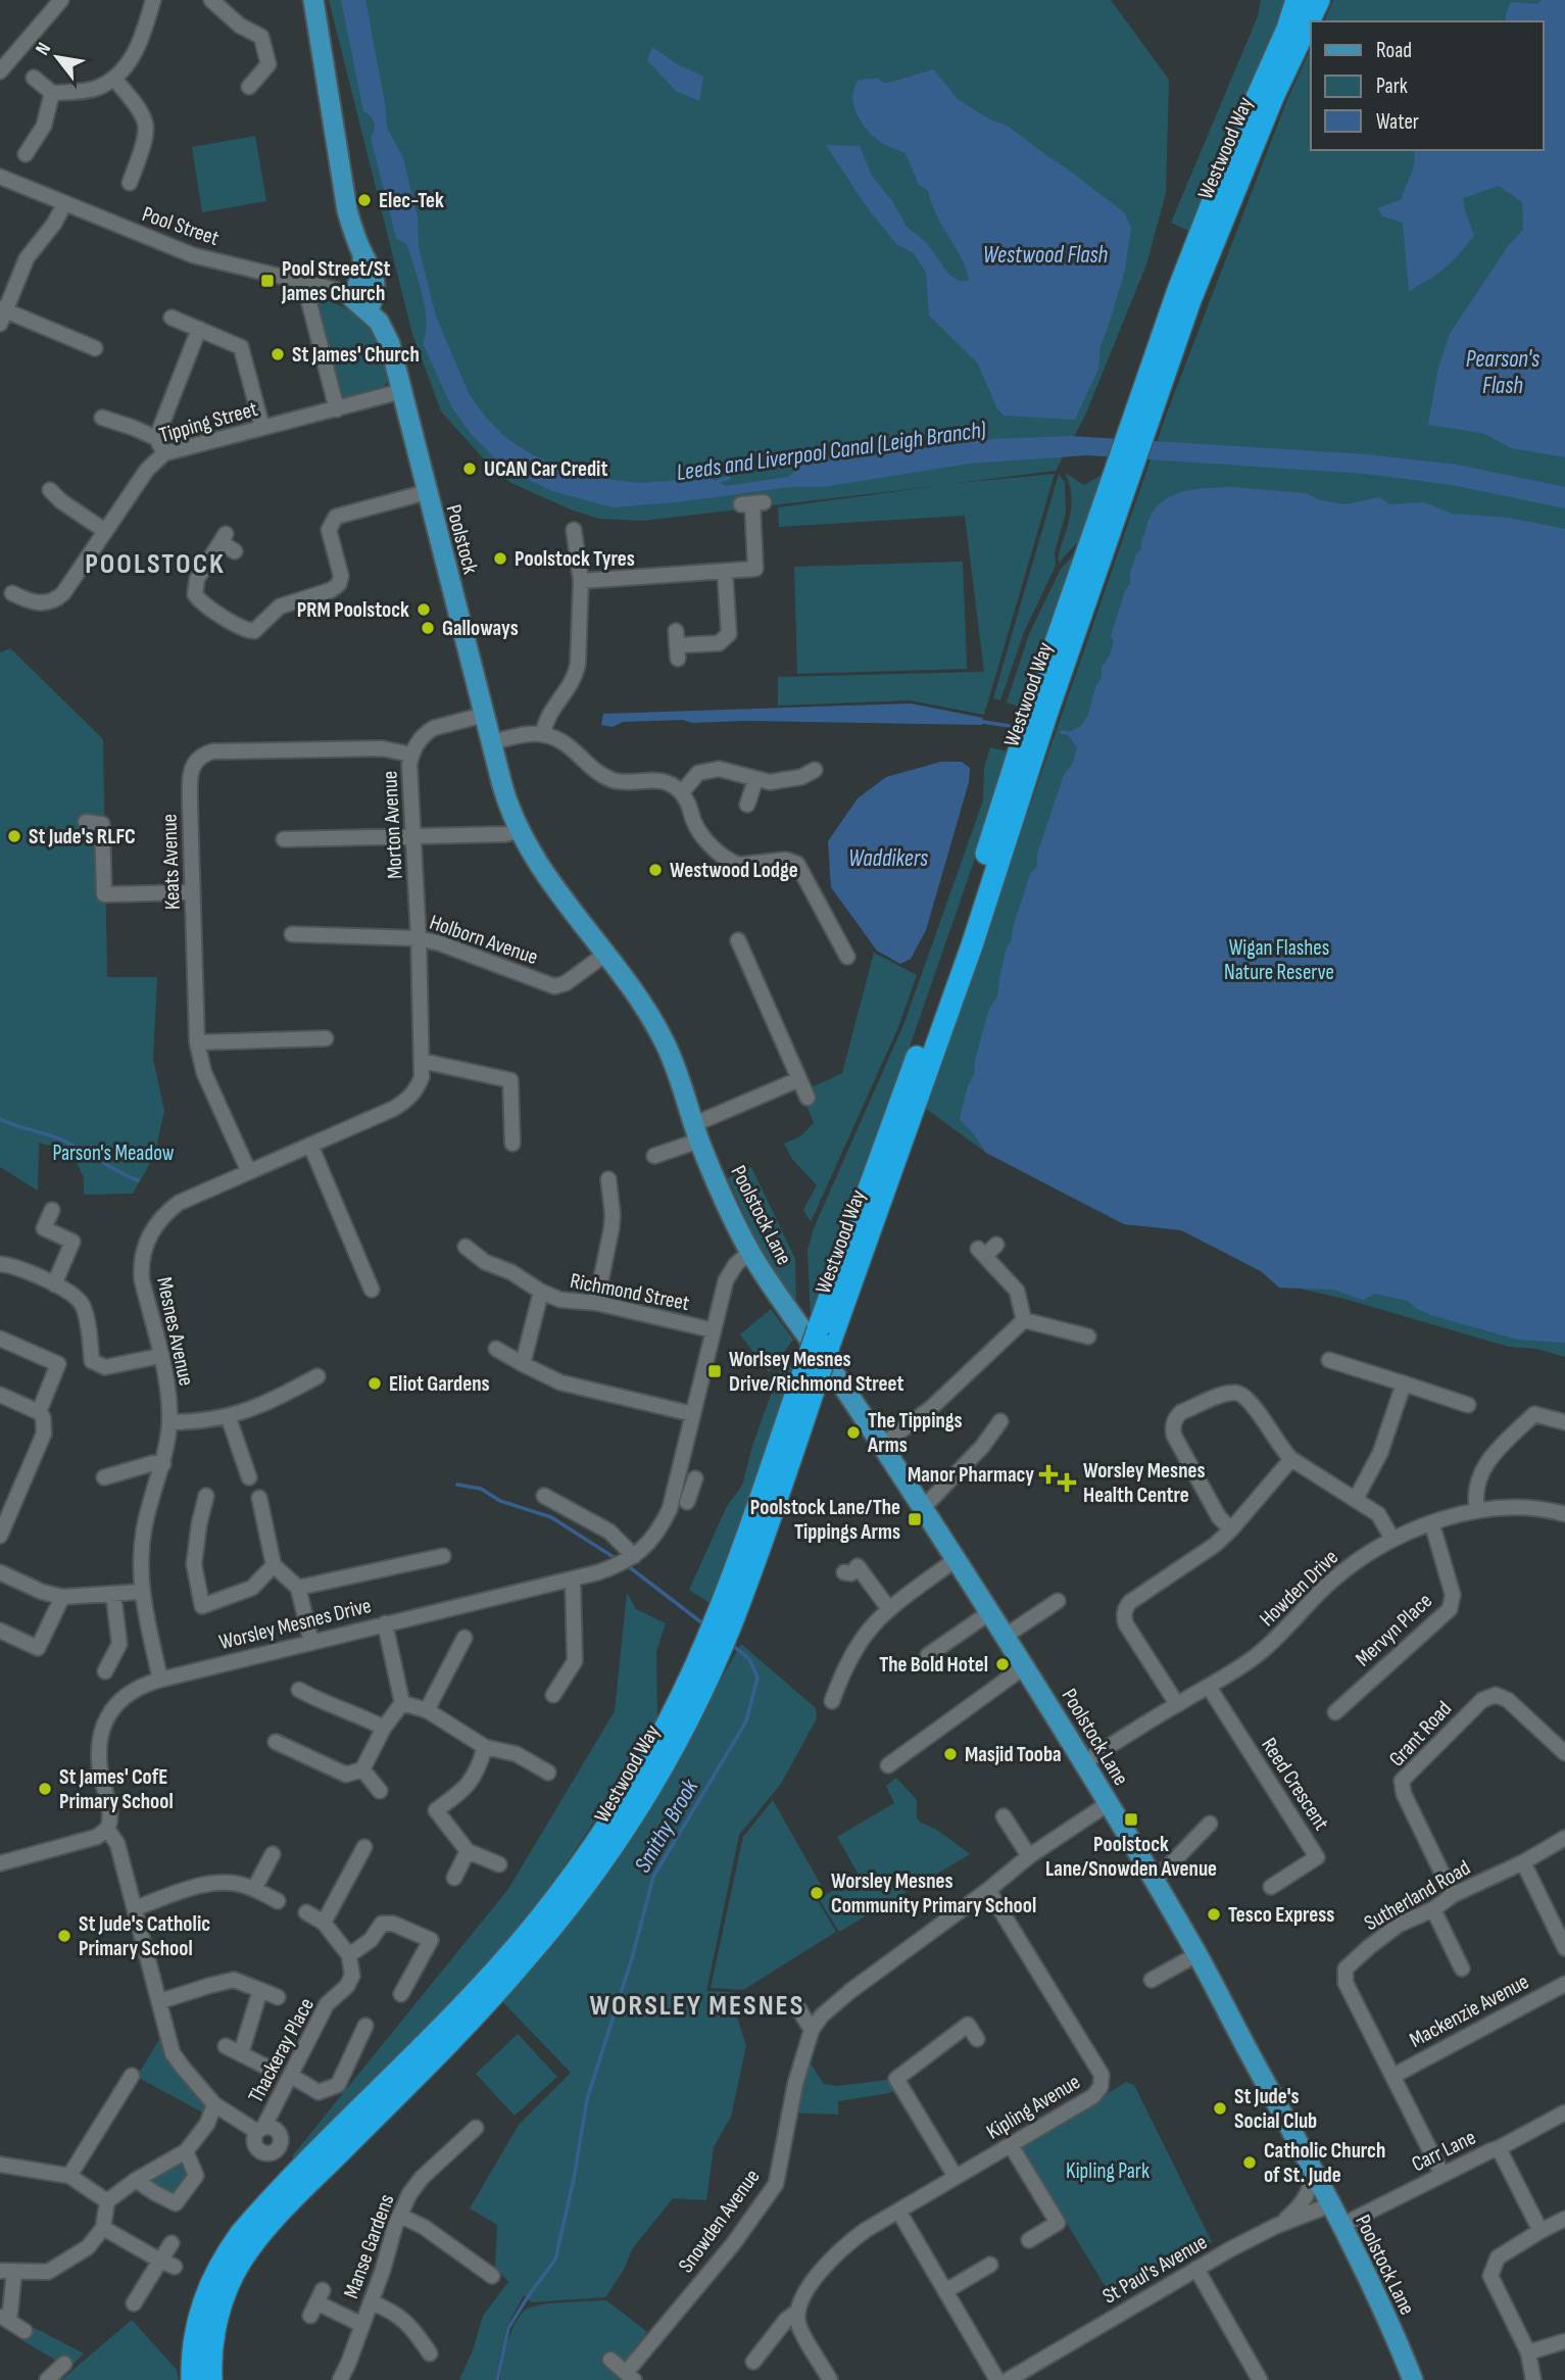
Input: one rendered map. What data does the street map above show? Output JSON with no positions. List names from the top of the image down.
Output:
{
  "streets": {
    "highway": ["Westwood Way"],
    "main road": ["Poolstock", "Poolstock Lane"],
    "street": [
      "Pool Street",
      "Tipping Street",
      "Morton Avenue",
      "Keats Avenue",
      "Holborn Avenue",
      "Richmond Street",
      "Mesnes Avenue",
      "Howden Drive",
      "Worsley Mesnes Drive",
      "Mervyn Place",
      "Grant Road",
      "Reed Crescent",
      "Sutherland Road",
      "Mackenzie Avenue",
      "Thackeray Place",
      "Kipling Avenue",
      "Carr Lane",
      "Snowden Avenue",
      "Manse Gardens",
      "St Paul's Avenue"
    ]
  },
  "crossings": [
    ["Pool Street", "Poolstock"],
    ["Tipping Street", "Poolstock"],
    ["Poolstock", "Morton Avenue"],
    ["Poolstock", "Poolstock Lane"],
    ["Morton Avenue", "Keats Avenue"],
    ["Morton Avenue", "Holborn Avenue"],
    ["Morton Avenue", "Mesnes Avenue"],
    ["Keats Avenue", "Mesnes Avenue"],
    ["Holborn Avenue", "Poolstock Lane"],
    ["Holborn Avenue", "Mesnes Avenue"],
    ["Poolstock Lane", "Howden Drive"],
    ["Poolstock Lane", "Worsley Mesnes Drive"],
    ["Poolstock Lane", "Carr Lane"],
    ["Poolstock Lane", "Snowden Avenue"],
    ["Poolstock Lane", "St Paul's Avenue"],
    ["Richmond Street", "Worsley Mesnes Drive"],
    ["Mesnes Avenue", "Worsley Mesnes Drive"],
    ["Howden Drive", "Mervyn Place"],
    ["Howden Drive", "Reed Crescent"],
    ["Worsley Mesnes Drive", "Thackeray Place"],
    ["Grant Road", "Sutherland Road"],
    ["Sutherland Road", "Mackenzie Avenue"],
    ["Sutherland Road", "Carr Lane"],
    ["Kipling Avenue", "Snowden Avenue"]
  ],
  "districts": ["POOLSTOCK", "WORSLEY MESNES"],
  "water": [
    "Westwood Flash",
    "Pearson's Flash",
    "Leeds and Liverpool Canal (Leigh Branch)",
    "Waddikers",
    "Smithy Brook"
  ],
  "parks": ["Wigan Flashes Nature Reserve", "Parson's Meadow", "Kipling Park"],
  "places": {
    "other": [
      "Elec-Tek",
      "St James' Church",
      "UCAN Car Credit",
      "Poolstock Tyres",
      "PRM Poolstock",
      "Galloways",
      "St Jude's RLFC",
      "Westwood Lodge",
      "Eliot Gardens",
      "The Tippings Arms",
      "The Bold Hotel",
      "Masjid Tooba",
      "St James' CofE Primary School",
      "Worsley Mesnes Community Primary School",
      "Tesco Express",
      "St Jude's Catholic Primary School",
      "St Jude's Social Club",
      "Catholic Church of St. Jude"
    ],
    "transit": [
      "Pool Street/St James Church",
      "Worlsey Mesnes Drive/Richmond Street",
      "Poolstock Lane/The Tippings Arms",
      "Poolstock Lane/Snowden Avenue"
    ],
    "health": ["Manor Pharmacy", "Worsley Mesnes Health Centre"]
  },
  "legend": ["Road", "Park", "Water"],
  "north": "top left"
}
